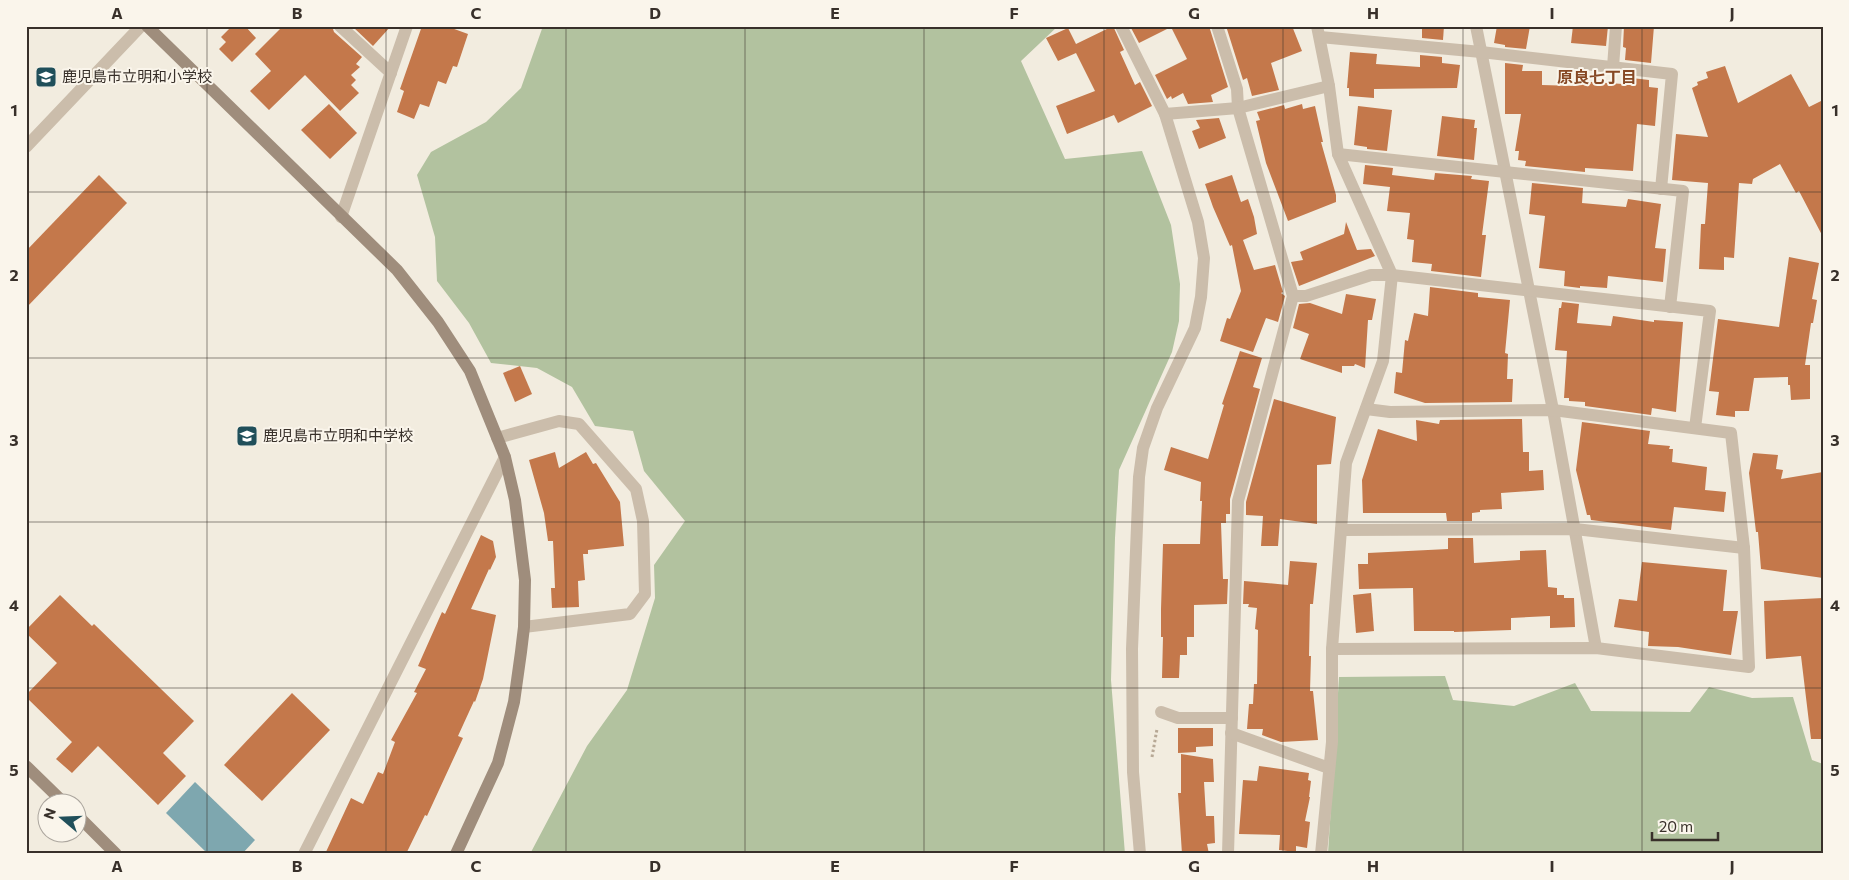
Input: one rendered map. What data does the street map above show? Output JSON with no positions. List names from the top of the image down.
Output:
{
  "districts": ["原良七丁目"],
  "places": {
    "school or university": ["鹿児島市立明和小学校", "鹿児島市立明和中学校"]
  },
  "scale_bar": "20 m",
  "north": "left",
  "grid": {
    "columns": [
      "A",
      "B",
      "C",
      "D",
      "E",
      "F",
      "G",
      "H",
      "I",
      "J"
    ],
    "rows": [
      "1",
      "2",
      "3",
      "4",
      "5"
    ]
  }
}
